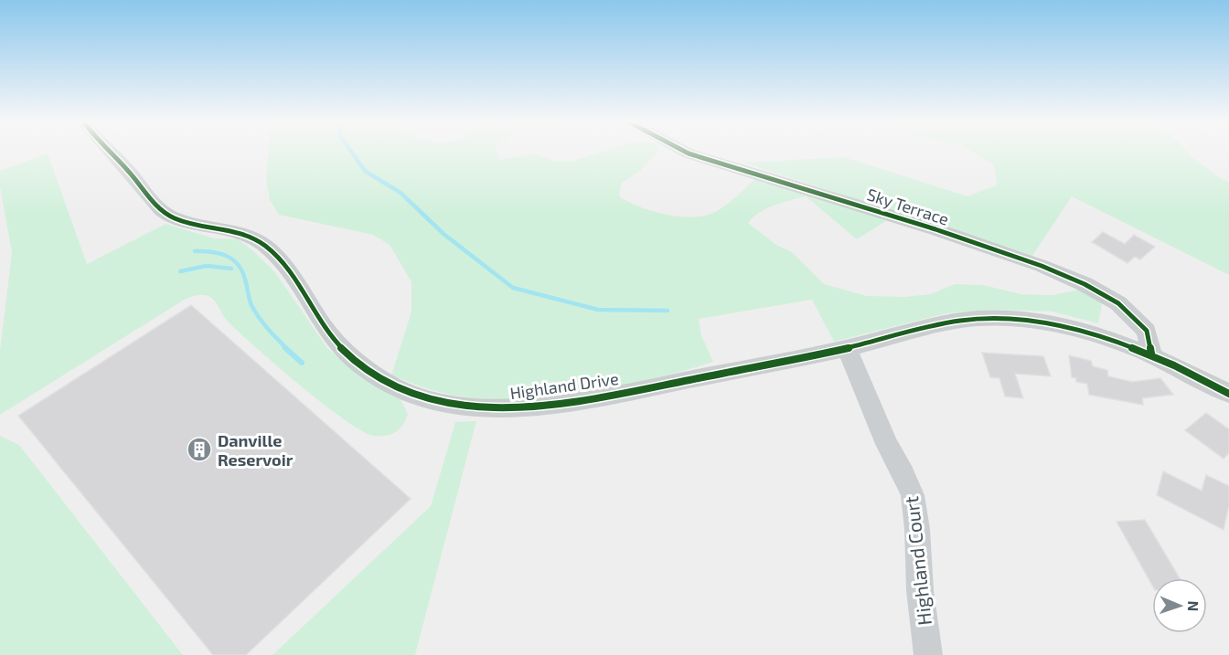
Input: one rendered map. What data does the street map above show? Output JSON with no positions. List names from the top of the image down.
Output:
{
  "streets": {
    "street": ["Sky Terrace", "Highland Drive", "Highland Court"]
  },
  "crossings": [
    ["Sky Terrace", "Highland Drive"],
    ["Highland Drive", "Highland Court"]
  ],
  "places": {
    "building": ["Danville Reservoir"]
  },
  "north": "right"
}
